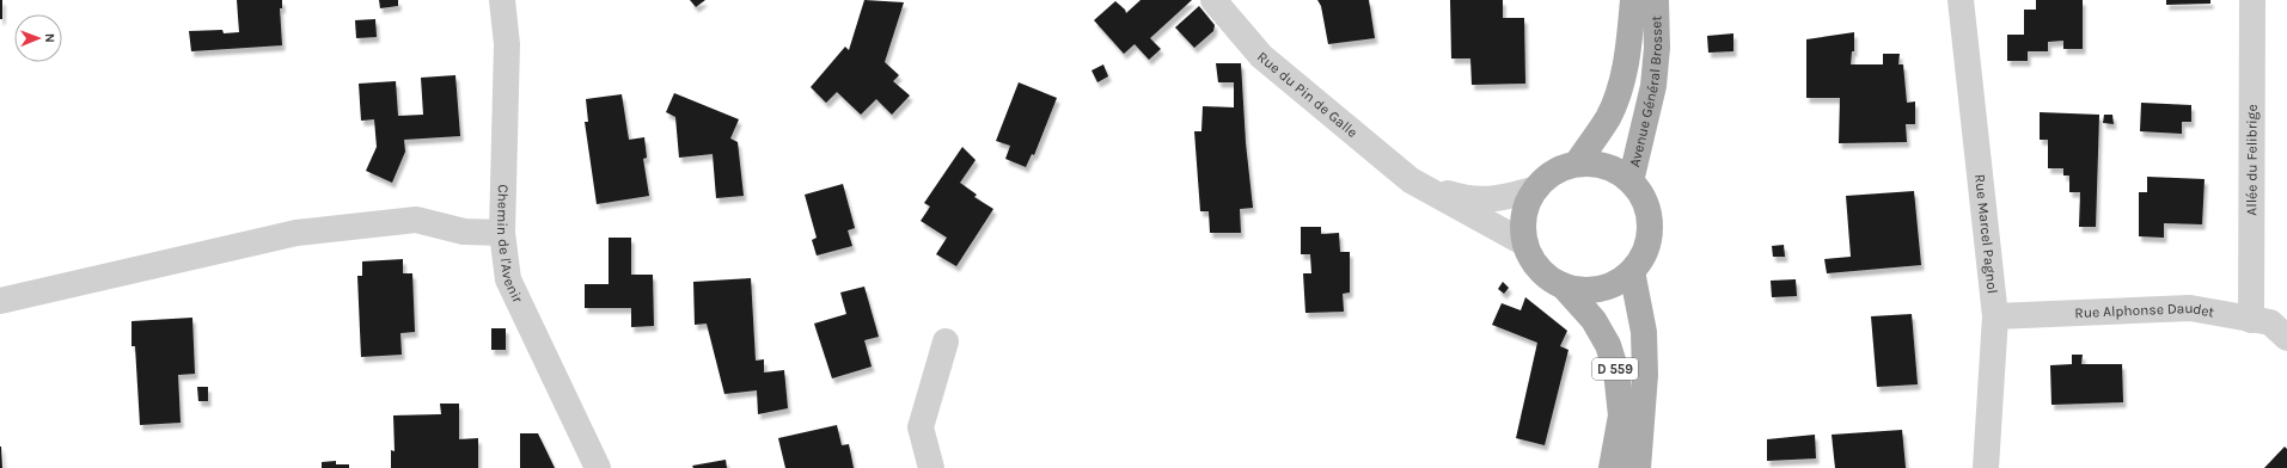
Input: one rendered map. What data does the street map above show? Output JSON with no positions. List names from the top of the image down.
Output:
{
  "streets": {
    "main road": ["Avenue Général Brosset", "D 559"],
    "street": [
      "Rue du Pin de Galle",
      "Allée du Felibrige",
      "Rue Marcel Pagnol",
      "Chemin de l'Avenir",
      "Rue Alphonse Daudet"
    ]
  },
  "crossings": [
    ["Avenue Général Brosset", "Rue du Pin de Galle"],
    ["Avenue Général Brosset", "D 559"],
    ["Rue du Pin de Galle", "D 559"],
    ["Allée du Felibrige", "Rue Alphonse Daudet"],
    ["Rue Marcel Pagnol", "Rue Alphonse Daudet"]
  ],
  "north": "right"
}
